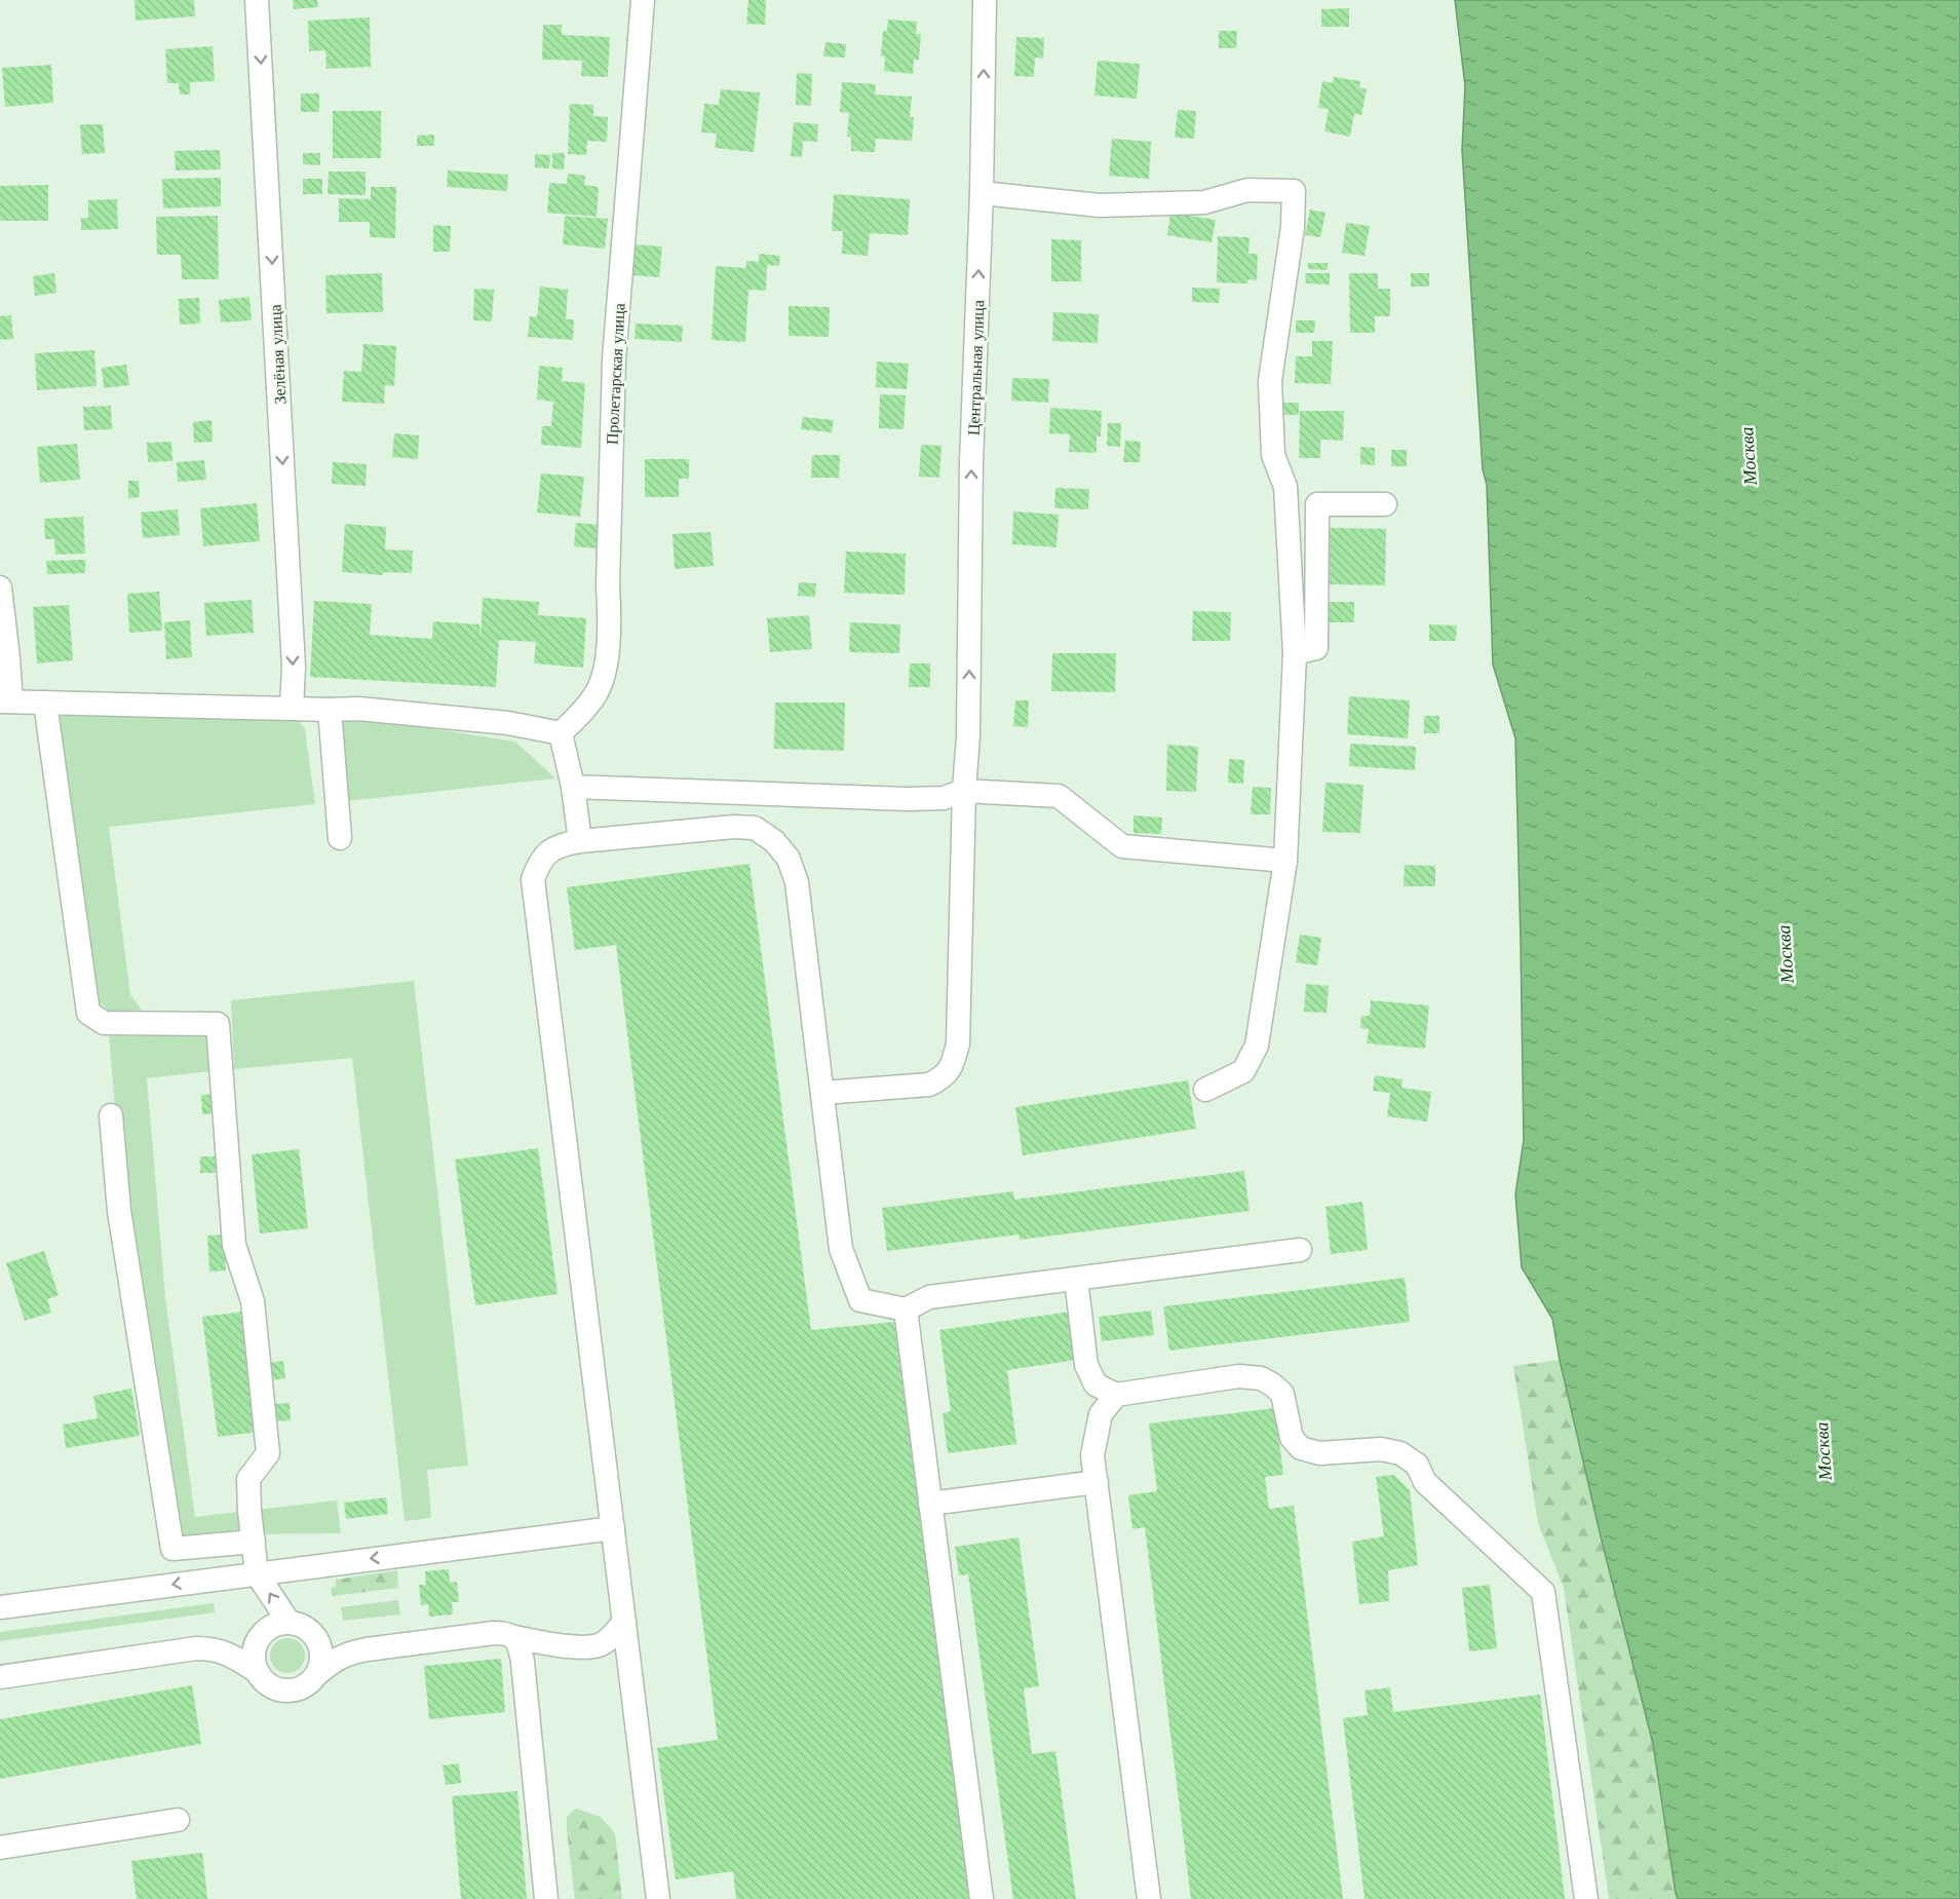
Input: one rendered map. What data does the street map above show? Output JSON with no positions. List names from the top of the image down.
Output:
{
  "streets": {
    "street": ["Зелёная улица", "Центральная улица", "Пролетарская улица"]
  },
  "one_way": ["Зелёная улица", "Центральная улица"],
  "water": ["Москва"]
}
